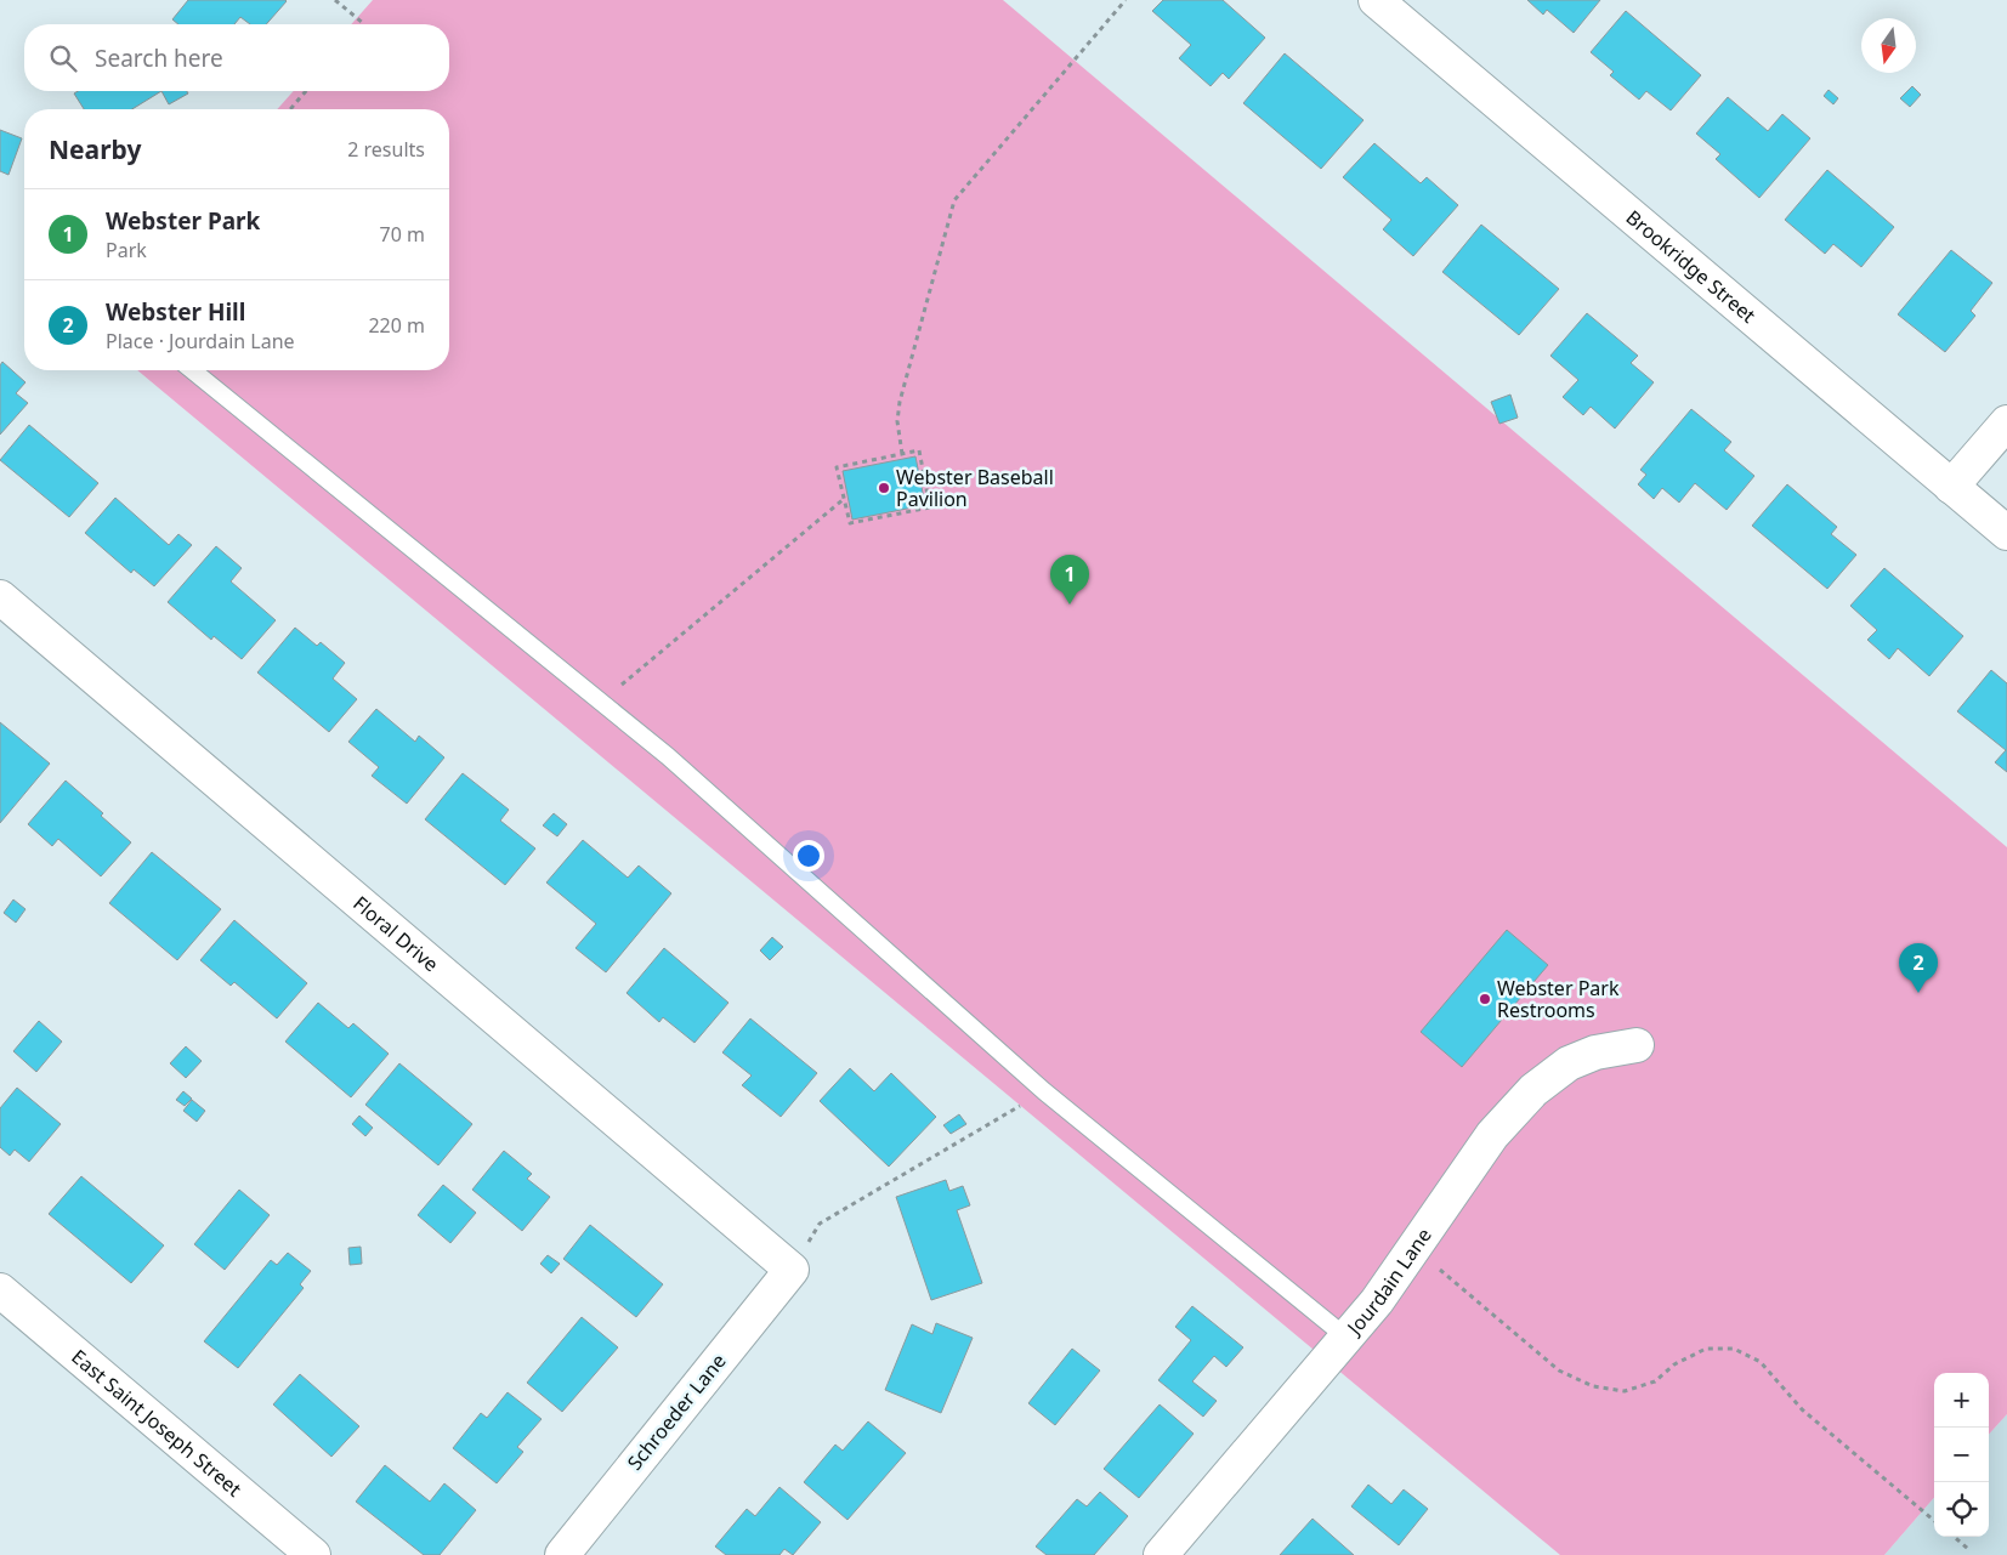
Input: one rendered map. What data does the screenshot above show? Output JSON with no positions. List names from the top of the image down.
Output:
{
  "streets": {
    "street": [
      "Brookridge Street",
      "Floral Drive",
      "Jourdain Lane",
      "Schroeder Lane",
      "East Saint Joseph Street"
    ]
  },
  "crossings": [
    ["Floral Drive", "Schroeder Lane"]
  ],
  "places": ["Webster Baseball Pavilion", "Webster Park Restrooms"],
  "north": "bottom",
  "page": {
    "search": "Search here",
    "heading": ["Nearby", "2 results"],
    "list": [
      {
        "mark": "1",
        "name": "Webster Park",
        "note": "Park",
        "value": "70 m"
      },
      {
        "mark": "2",
        "name": "Webster Hill",
        "note": "Place · Jourdain Lane",
        "value": "220 m"
      }
    ],
    "pins": ["1", "2"],
    "map_buttons": ["+", "−"]
  }
}
